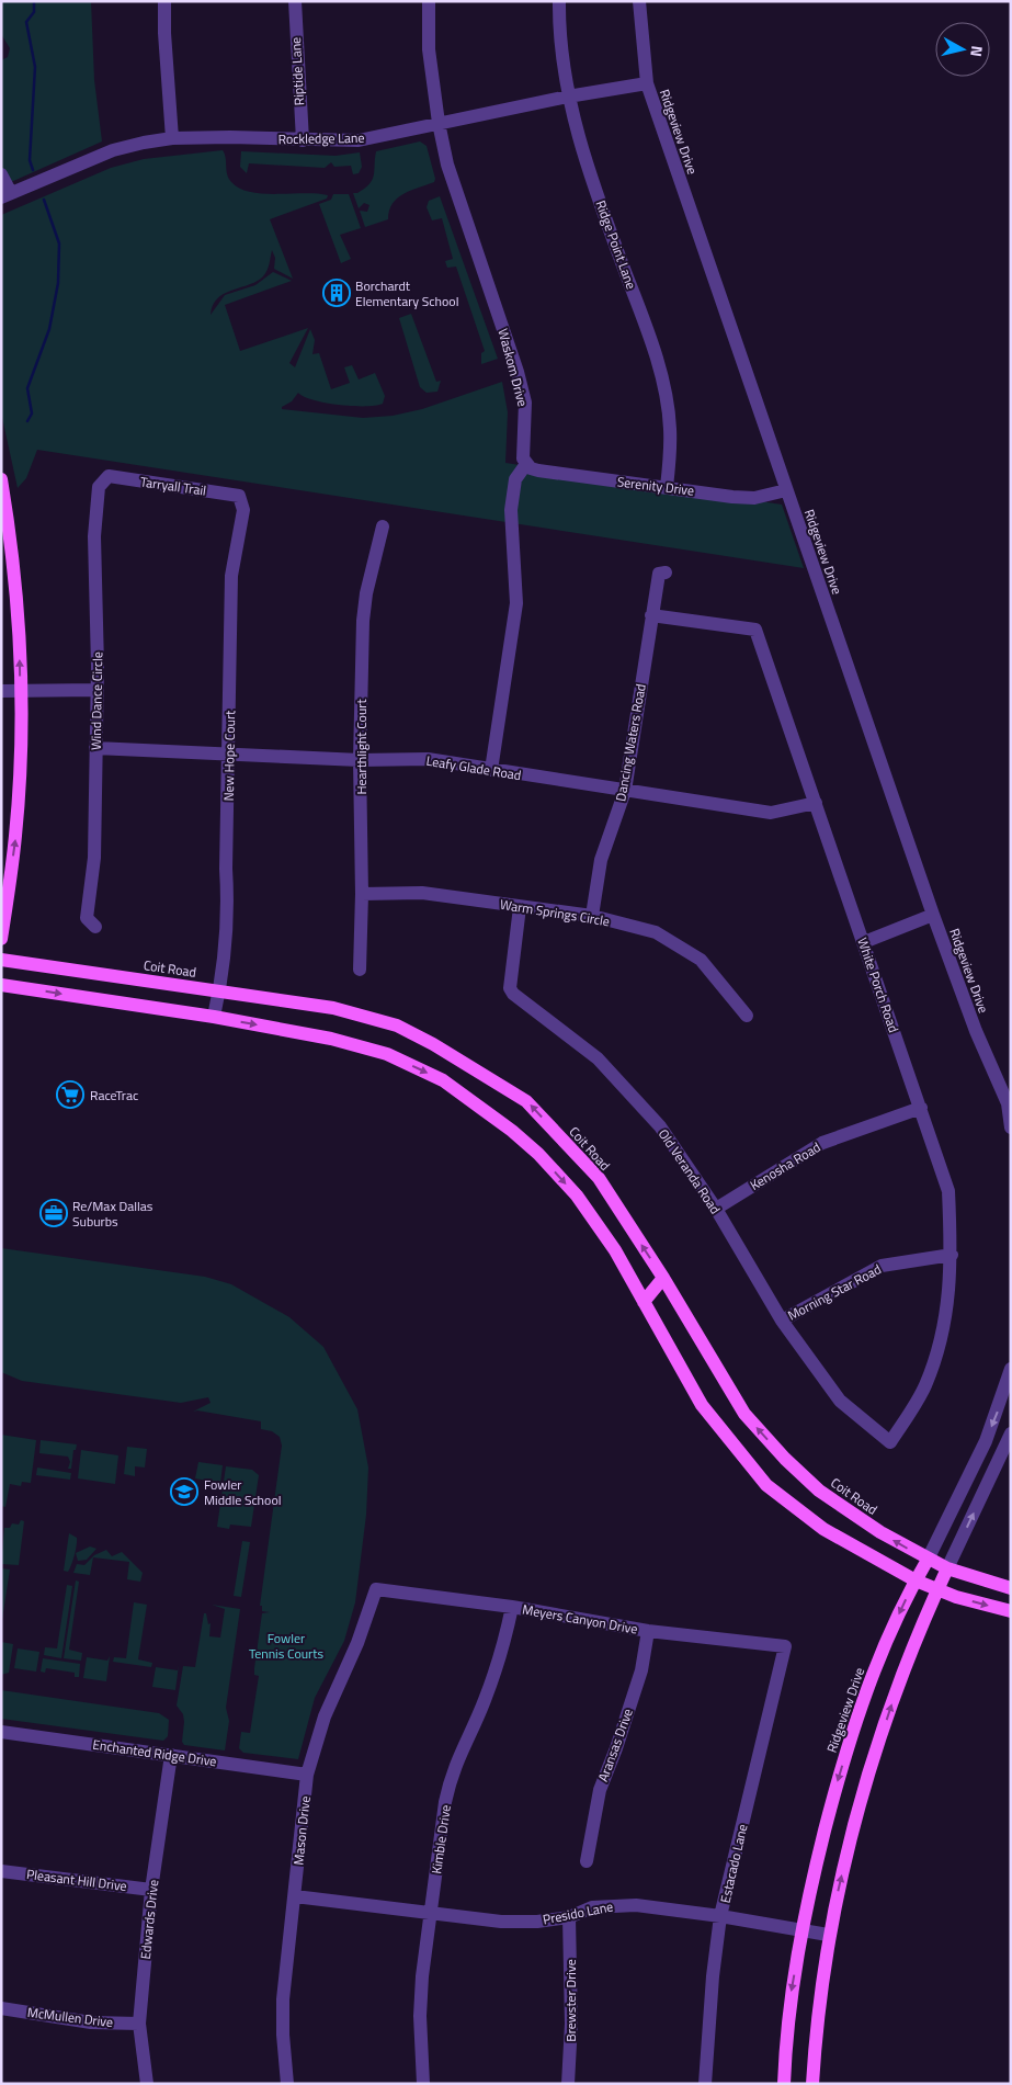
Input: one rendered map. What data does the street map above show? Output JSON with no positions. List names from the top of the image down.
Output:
{
  "streets": {
    "main road": ["Ridgeview Drive", "Coit Road"],
    "street": [
      "Riptide Lane",
      "Rockledge Lane",
      "Ridge Point Lane",
      "Waskom Drive",
      "Tarryall Trail",
      "Serenity Drive",
      "Wind Dance Circle",
      "Dancing Waters Road",
      "Hearthlight Court",
      "New Hope Court",
      "Leafy Glade Road",
      "Warm Springs Circle",
      "White Porch Road",
      "Kenosha Road",
      "Old Veranda Road",
      "Morning Star Road",
      "Meyers Canyon Drive",
      "Aransas Drive",
      "Enchanted Ridge Drive",
      "Mason Drive",
      "Kimble Drive",
      "Estacado Lane",
      "Pleasant Hill Drive",
      "Presido Lane",
      "Edwards Drive",
      "Brewster Drive",
      "McMullen Drive"
    ]
  },
  "crossings": [
    ["Riptide Lane", "Rockledge Lane"],
    ["Ridgeview Drive", "Rockledge Lane"],
    ["Ridgeview Drive", "Serenity Drive"],
    ["Ridgeview Drive", "Coit Road"],
    ["Ridgeview Drive", "Presido Lane"],
    ["Rockledge Lane", "Ridge Point Lane"],
    ["Rockledge Lane", "Waskom Drive"],
    ["Ridge Point Lane", "Serenity Drive"],
    ["Waskom Drive", "Serenity Drive"],
    ["Tarryall Trail", "Wind Dance Circle"],
    ["Tarryall Trail", "New Hope Court"],
    ["Wind Dance Circle", "Leafy Glade Road"],
    ["Dancing Waters Road", "Leafy Glade Road"],
    ["Dancing Waters Road", "Warm Springs Circle"],
    ["Dancing Waters Road", "White Porch Road"],
    ["Hearthlight Court", "Leafy Glade Road"],
    ["Hearthlight Court", "Warm Springs Circle"],
    ["New Hope Court", "Leafy Glade Road"],
    ["New Hope Court", "Coit Road"],
    ["Leafy Glade Road", "White Porch Road"],
    ["Warm Springs Circle", "Old Veranda Road"],
    ["White Porch Road", "Kenosha Road"],
    ["White Porch Road", "Old Veranda Road"],
    ["White Porch Road", "Morning Star Road"],
    ["Kenosha Road", "Old Veranda Road"],
    ["Old Veranda Road", "Morning Star Road"],
    ["Meyers Canyon Drive", "Aransas Drive"],
    ["Meyers Canyon Drive", "Mason Drive"],
    ["Meyers Canyon Drive", "Kimble Drive"],
    ["Meyers Canyon Drive", "Estacado Lane"],
    ["Enchanted Ridge Drive", "Mason Drive"],
    ["Enchanted Ridge Drive", "Edwards Drive"],
    ["Mason Drive", "Presido Lane"],
    ["Kimble Drive", "Presido Lane"],
    ["Estacado Lane", "Presido Lane"],
    ["Pleasant Hill Drive", "Edwards Drive"],
    ["Presido Lane", "Brewster Drive"],
    ["Edwards Drive", "McMullen Drive"]
  ],
  "one_way": ["Ridgeview Drive"],
  "parks": ["Fowler Tennis Courts"],
  "places": {
    "building": ["Borchardt Elementary School"],
    "supermarket": ["RaceTrac"],
    "office": ["Re/Max Dallas Suburbs"],
    "school or university": ["Fowler Middle School"]
  },
  "north": "right"
}
